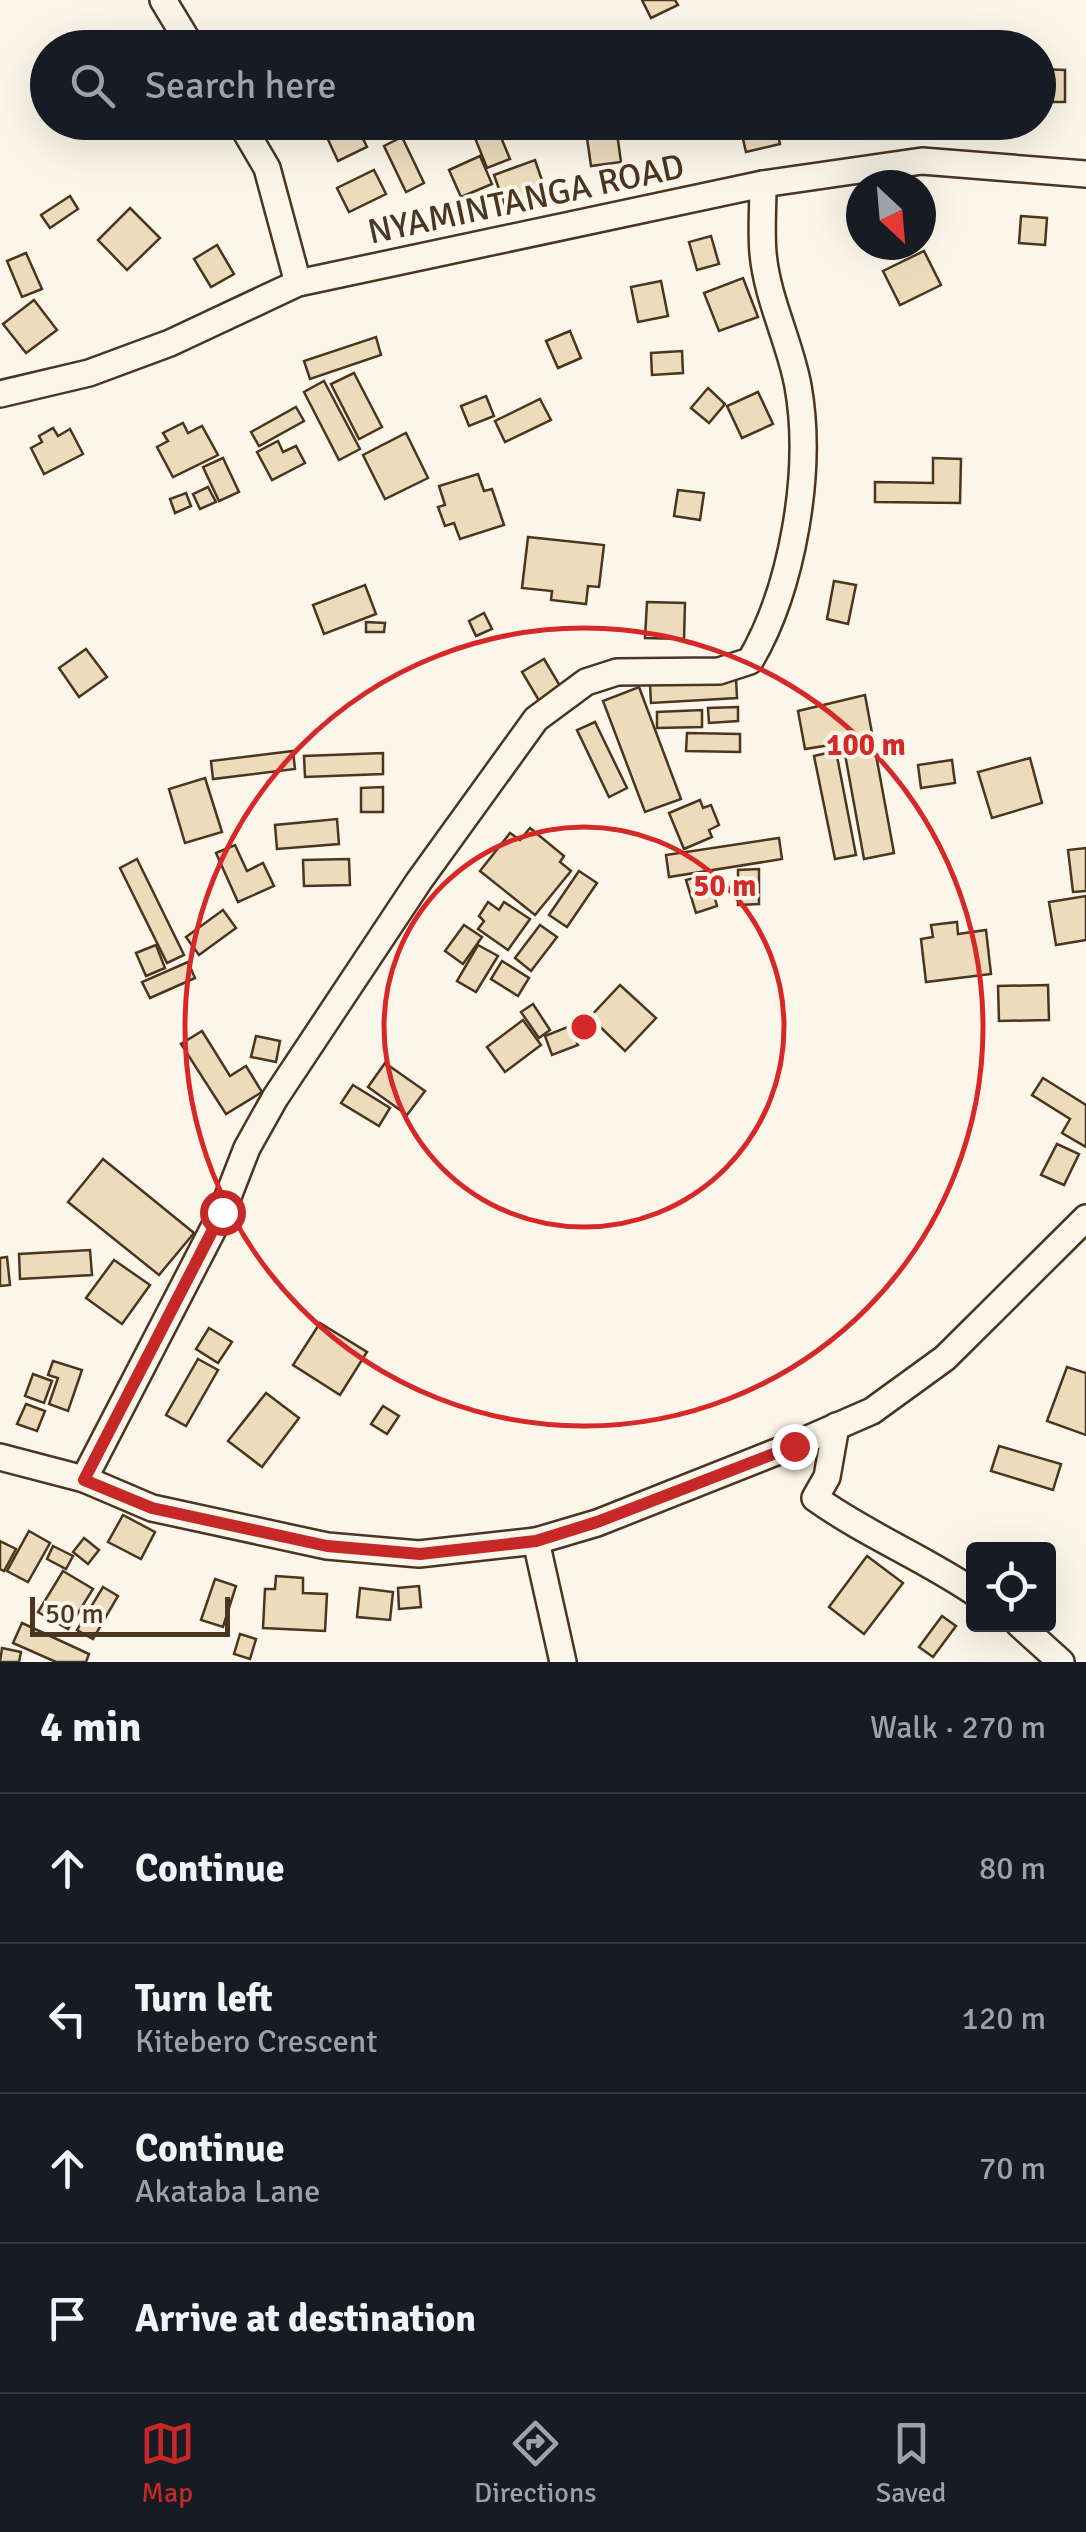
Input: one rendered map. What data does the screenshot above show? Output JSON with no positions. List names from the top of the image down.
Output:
{
  "streets": {
    "street": ["NYAMINTANGA ROAD"]
  },
  "scale_bar": "50 m",
  "north": "bottom right",
  "page": {
    "search": "Search here",
    "scale": "50 m",
    "heading": ["4 min", "Walk · 270 m"],
    "list": [
      ["Continue", "80 m"],
      ["Turn left", "Kitebero Crescent", "120 m"],
      ["Continue", "Akataba Lane", "70 m"],
      "Arrive at destination"
    ],
    "nav": ["Map", "Directions", "Saved"]
  },
  "rings": ["100 m", "50 m"]
}
